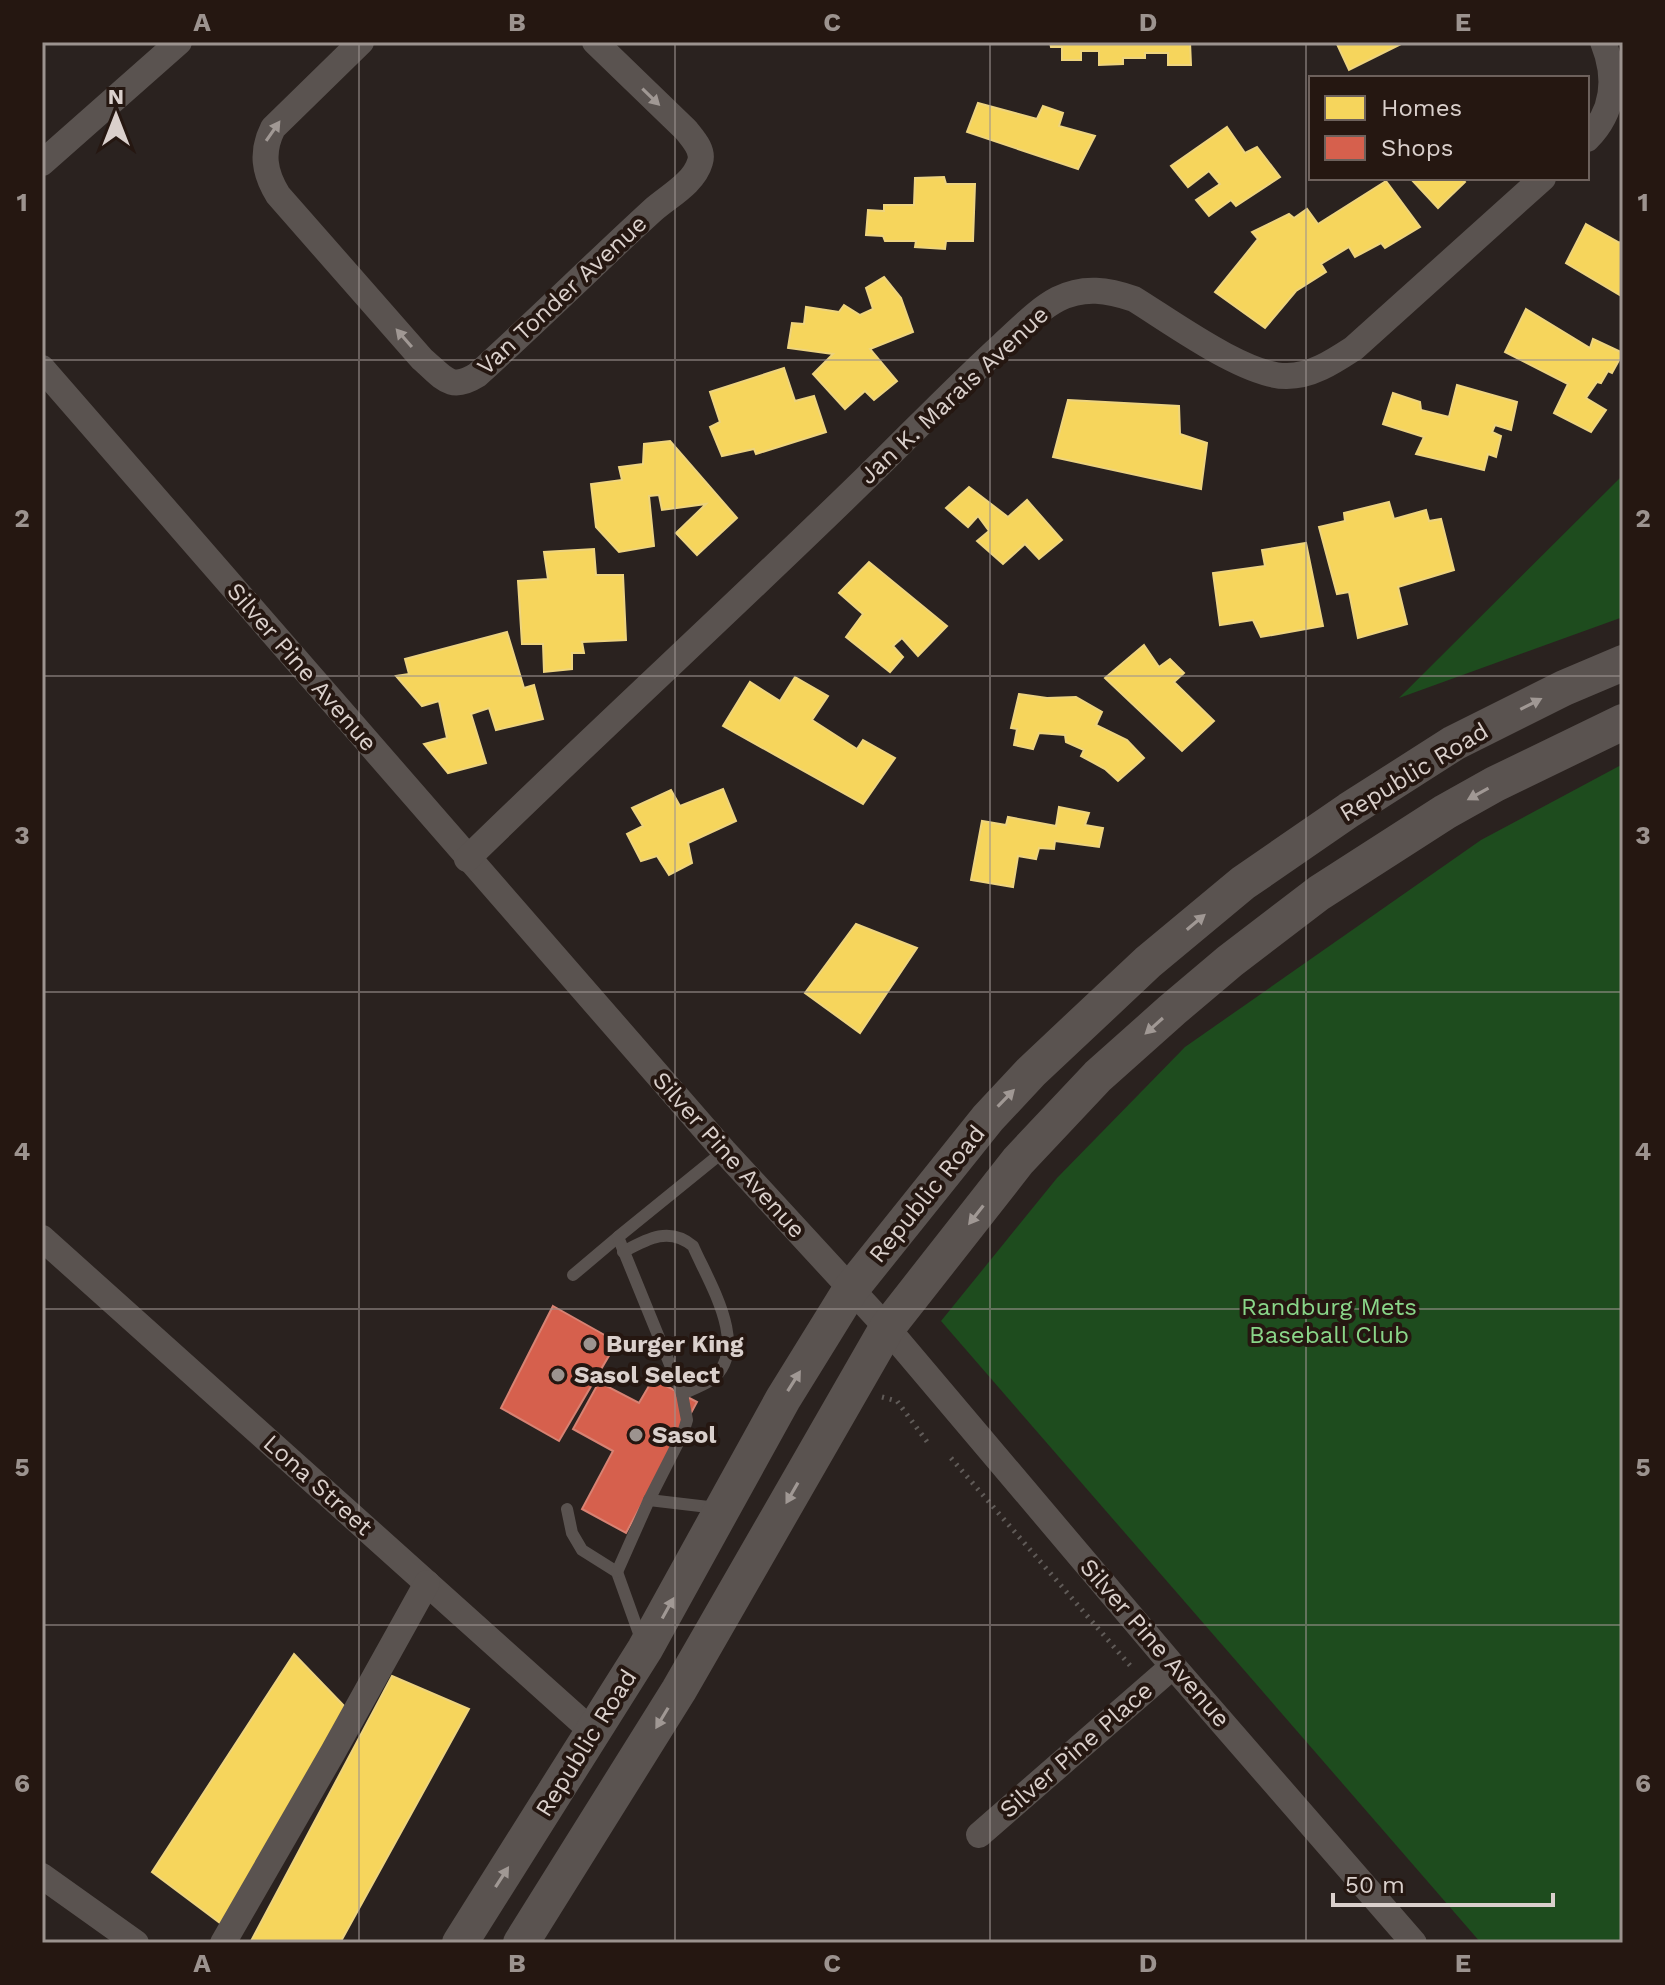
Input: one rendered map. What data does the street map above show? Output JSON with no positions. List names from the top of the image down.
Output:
{
  "streets": {
    "main road": ["Republic Road"],
    "street": [
      "Van Tonder Avenue",
      "Jan K. Marais Avenue",
      "Silver Pine Avenue",
      "Lona Street",
      "Silver Pine Place"
    ]
  },
  "crossings": [
    ["Jan K. Marais Avenue", "Silver Pine Avenue"],
    ["Silver Pine Avenue", "Republic Road"],
    ["Silver Pine Avenue", "Silver Pine Place"],
    ["Republic Road", "Lona Street"]
  ],
  "parks": ["Randburg Mets Baseball Club"],
  "places": ["Burger King", "Sasol Select", "Sasol"],
  "legend": ["Homes", "Shops"],
  "scale_bar": "50 m",
  "north": "top",
  "grid": {
    "columns": [
      "A",
      "B",
      "C",
      "D",
      "E"
    ],
    "rows": [
      "1",
      "2",
      "3",
      "4",
      "5",
      "6"
    ]
  }
}
